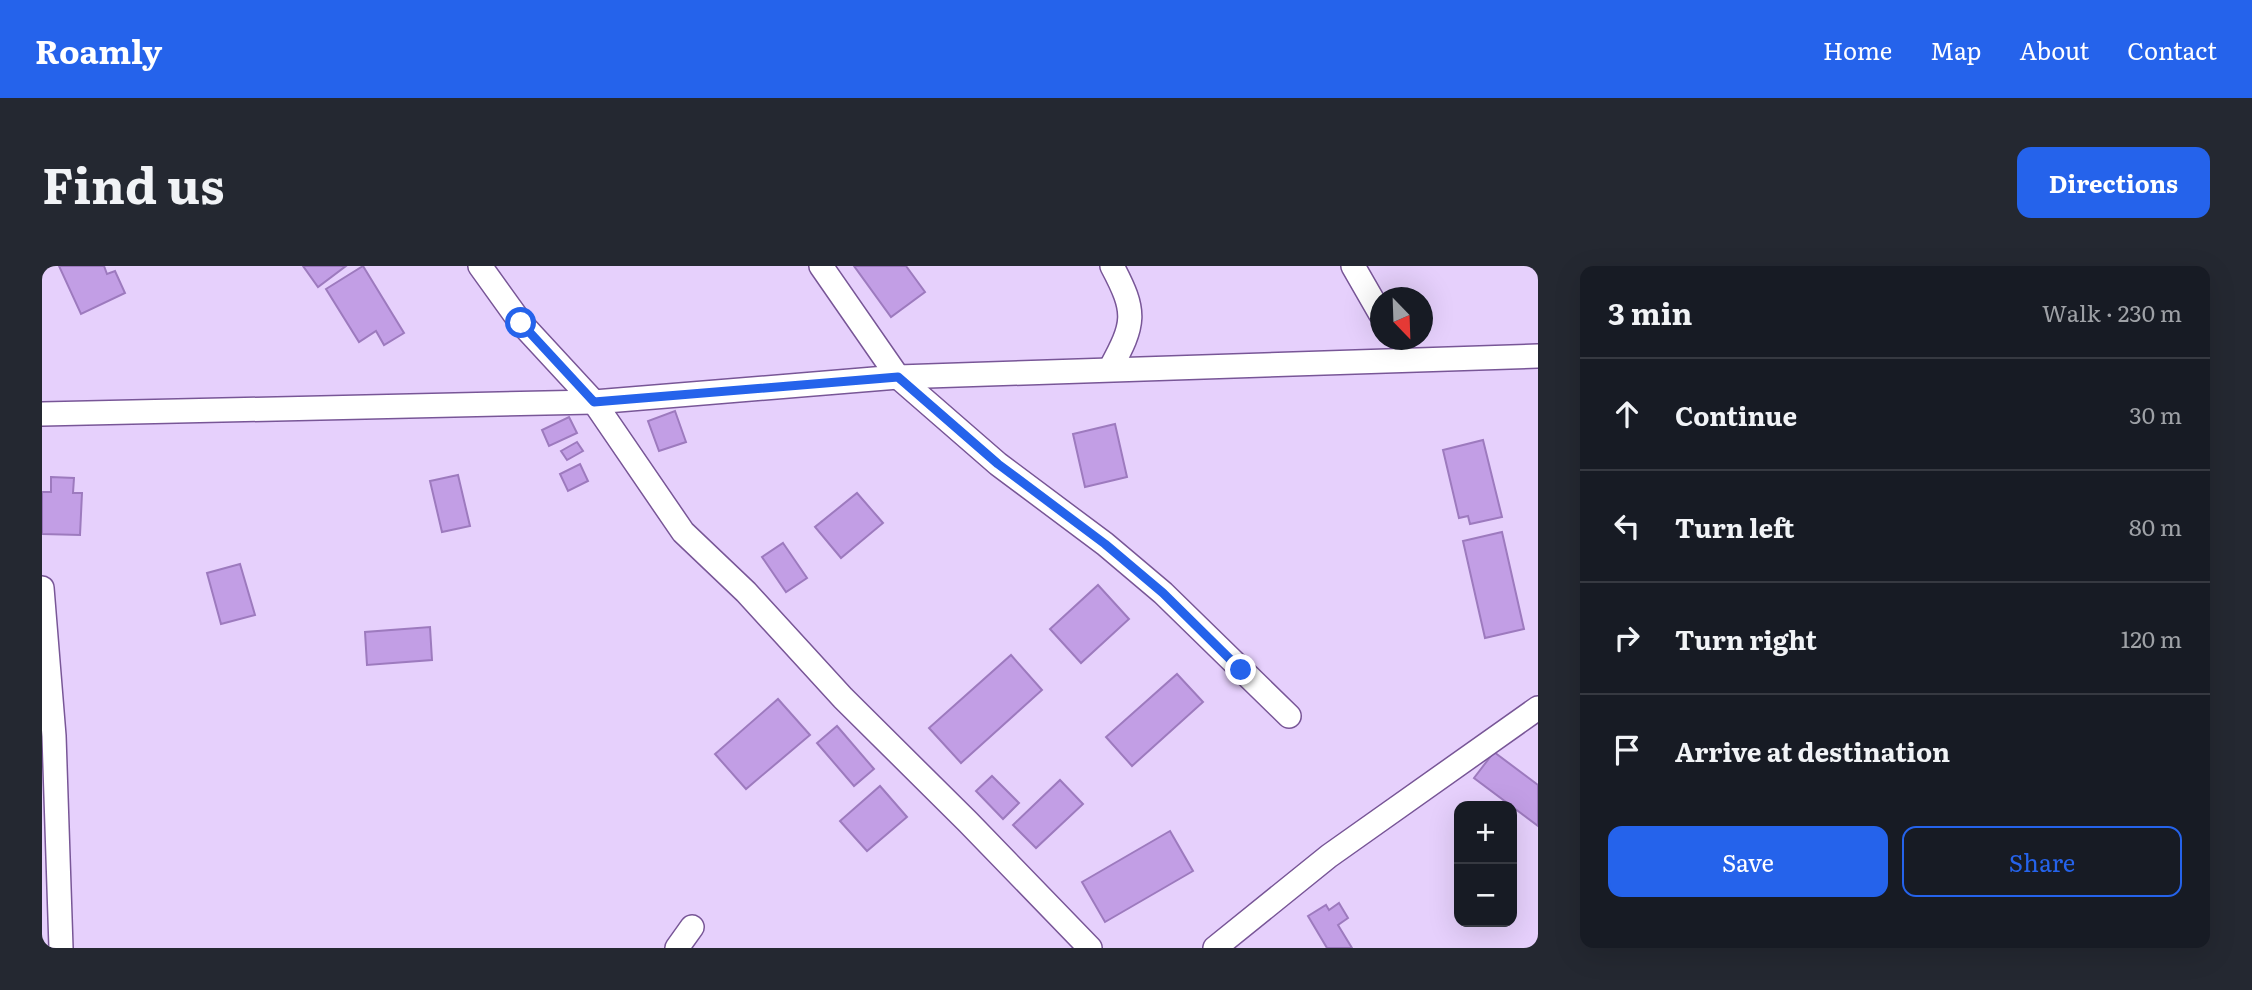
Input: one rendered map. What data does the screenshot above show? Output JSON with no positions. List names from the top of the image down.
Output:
{
  "north": "bottom right",
  "page": {
    "header": "Roamly",
    "nav": [
      "Home",
      "Map",
      "About",
      "Contact"
    ],
    "title": "Find us",
    "buttons": [
      "Directions",
      ["Save", "Share"]
    ],
    "heading": ["3 min", "Walk · 230 m"],
    "list": [
      ["Continue", "30 m"],
      ["Turn left", "80 m"],
      ["Turn right", "120 m"],
      "Arrive at destination"
    ],
    "map_buttons": ["+", "−"]
  }
}
